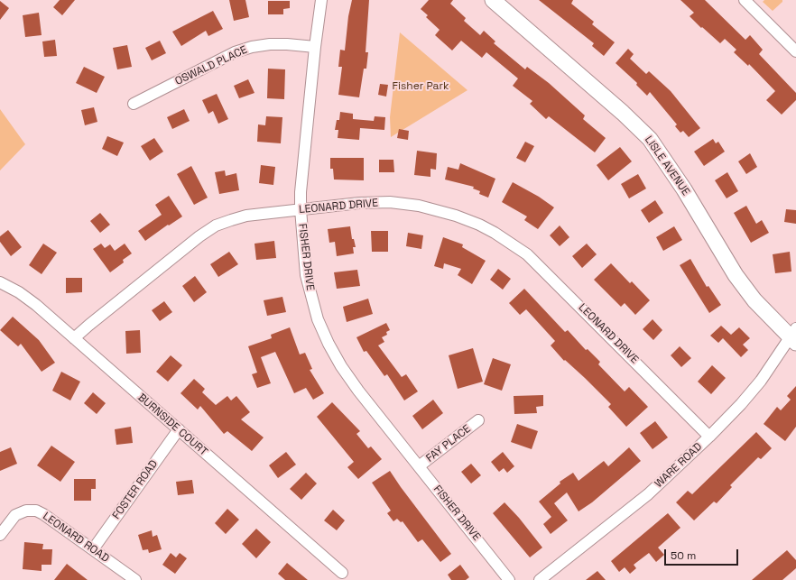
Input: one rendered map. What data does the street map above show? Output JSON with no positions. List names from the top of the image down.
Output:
{
  "streets": {
    "street": [
      "OSWALD PLACE",
      "LISLE AVENUE",
      "LEONARD DRIVE",
      "FISHER DRIVE",
      "BURNSIDE COURT",
      "FAY PLACE",
      "WARE ROAD",
      "FOSTER ROAD",
      "LEONARD ROAD"
    ]
  },
  "crossings": [
    ["OSWALD PLACE", "FISHER DRIVE"],
    ["LISLE AVENUE", "WARE ROAD"],
    ["LEONARD DRIVE", "FISHER DRIVE"],
    ["LEONARD DRIVE", "BURNSIDE COURT"],
    ["LEONARD DRIVE", "WARE ROAD"],
    ["FISHER DRIVE", "FAY PLACE"],
    ["BURNSIDE COURT", "FOSTER ROAD"],
    ["FOSTER ROAD", "LEONARD ROAD"]
  ],
  "parks": ["Fisher Park"],
  "scale_bar": "50 m"
}
